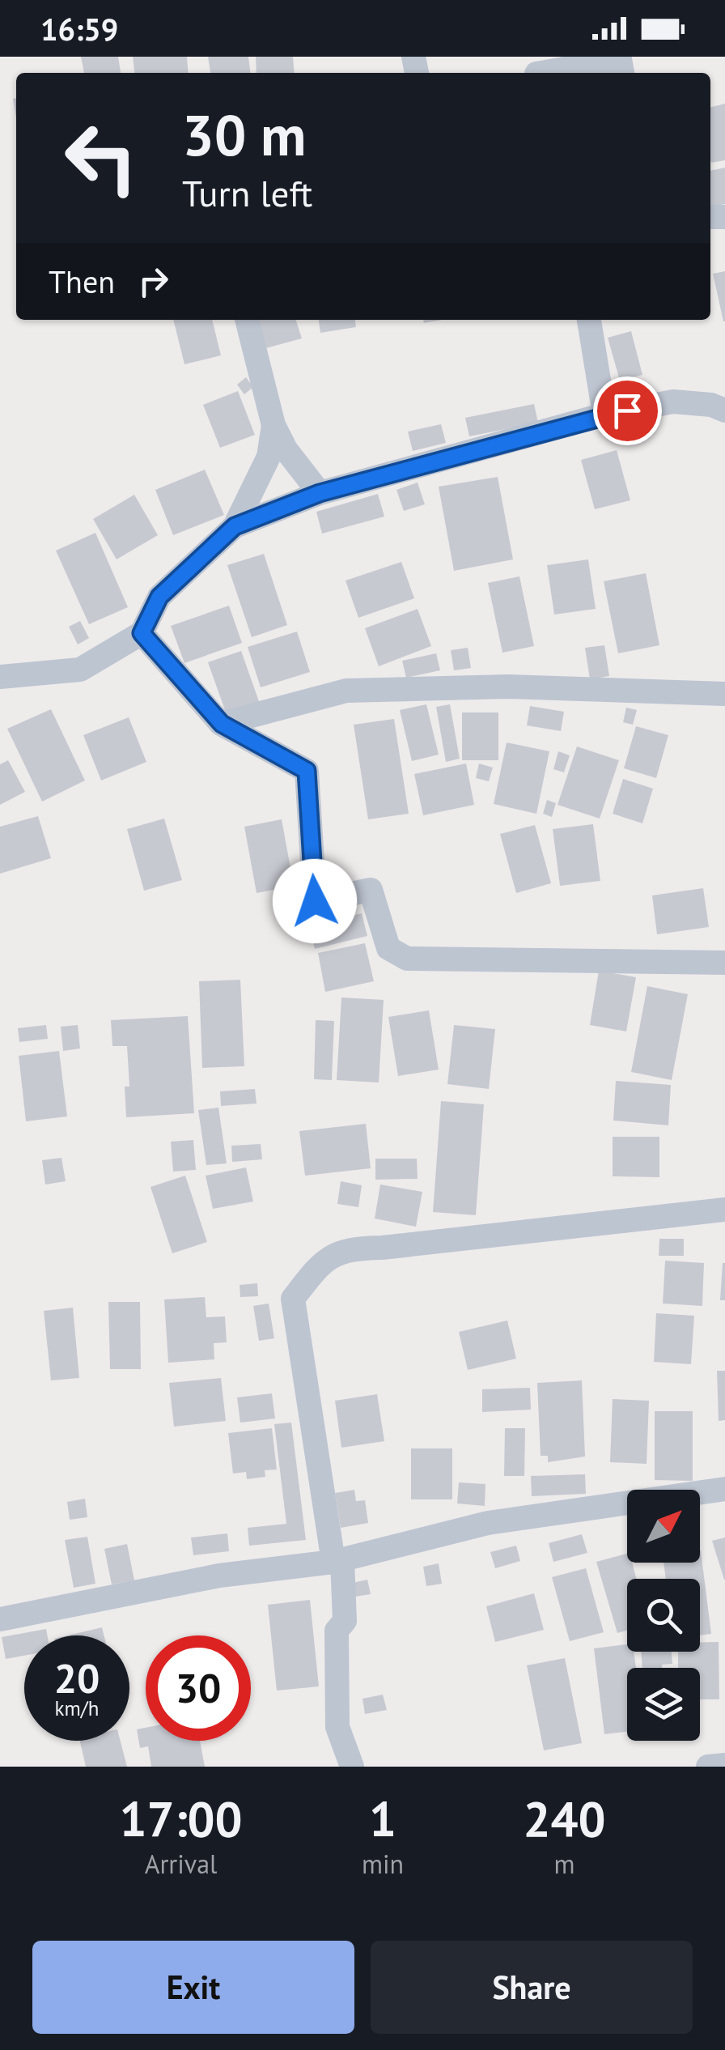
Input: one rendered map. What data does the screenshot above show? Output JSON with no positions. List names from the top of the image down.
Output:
{
  "north": "top right",
  "page": {
    "status": "16:59",
    "turn": ["30 m", "Turn left"],
    "then": "Then",
    "speed": "20 km/h",
    "limit": "30",
    "eta": [
      "17:00",
      "Arrival",
      "1",
      "min",
      "240",
      "m"
    ],
    "buttons": ["Exit", "Share"]
  }
}
